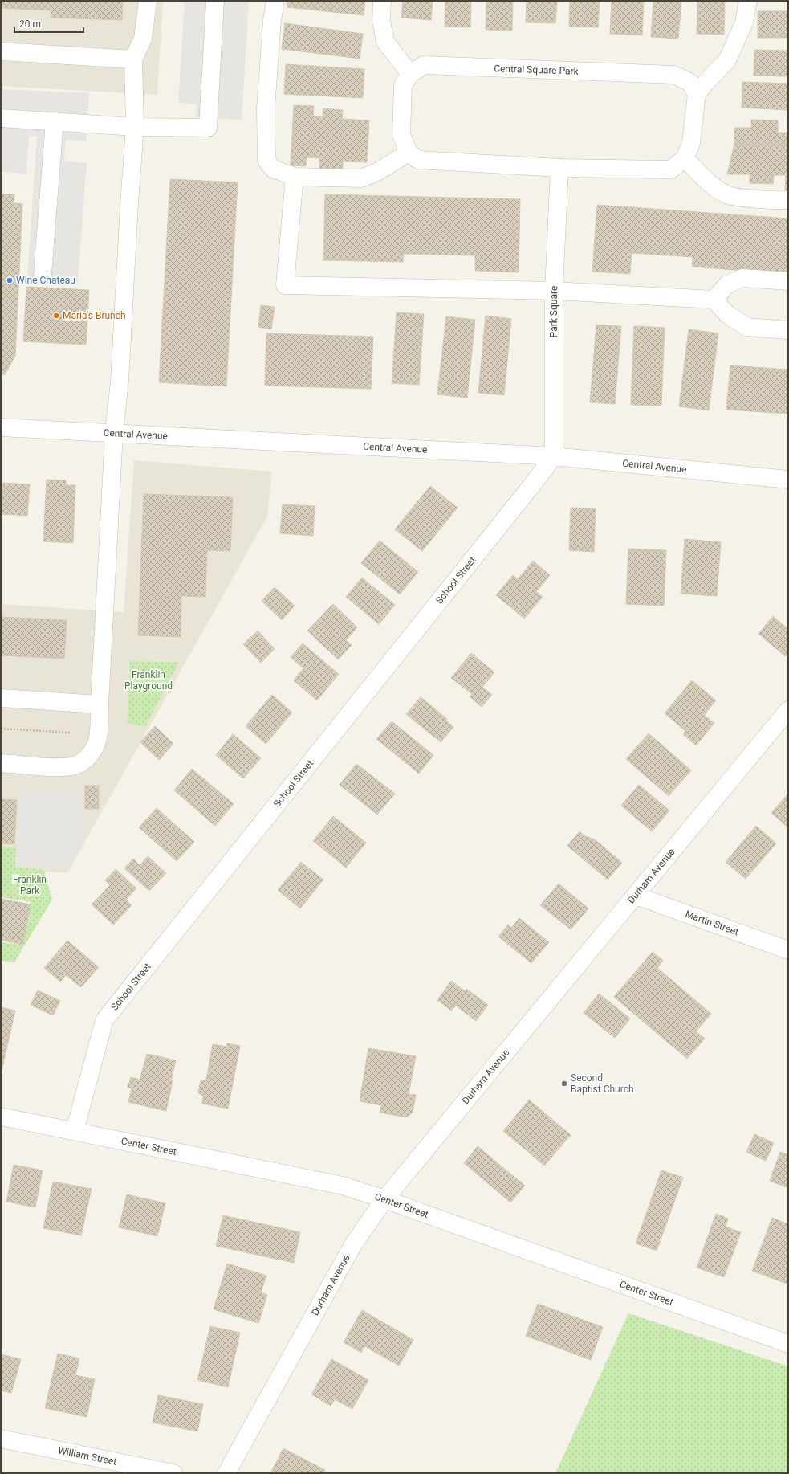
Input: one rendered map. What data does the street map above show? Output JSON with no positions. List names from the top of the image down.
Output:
{
  "streets": {
    "street": [
      "Central Square Park",
      "Park Square",
      "Central Avenue",
      "School Street",
      "Durham Avenue",
      "Martin Street",
      "Center Street",
      "William Street"
    ]
  },
  "crossings": [
    ["Park Square", "Central Avenue"],
    ["Park Square", "School Street"],
    ["Central Avenue", "School Street"],
    ["School Street", "Center Street"],
    ["Durham Avenue", "Martin Street"],
    ["Durham Avenue", "Center Street"]
  ],
  "parks": ["Franklin Playground", "Franklin Park"],
  "places": ["Wine Chateau", "Maria's Brunch", "Second Baptist Church"],
  "scale_bar": "20 m"
}
